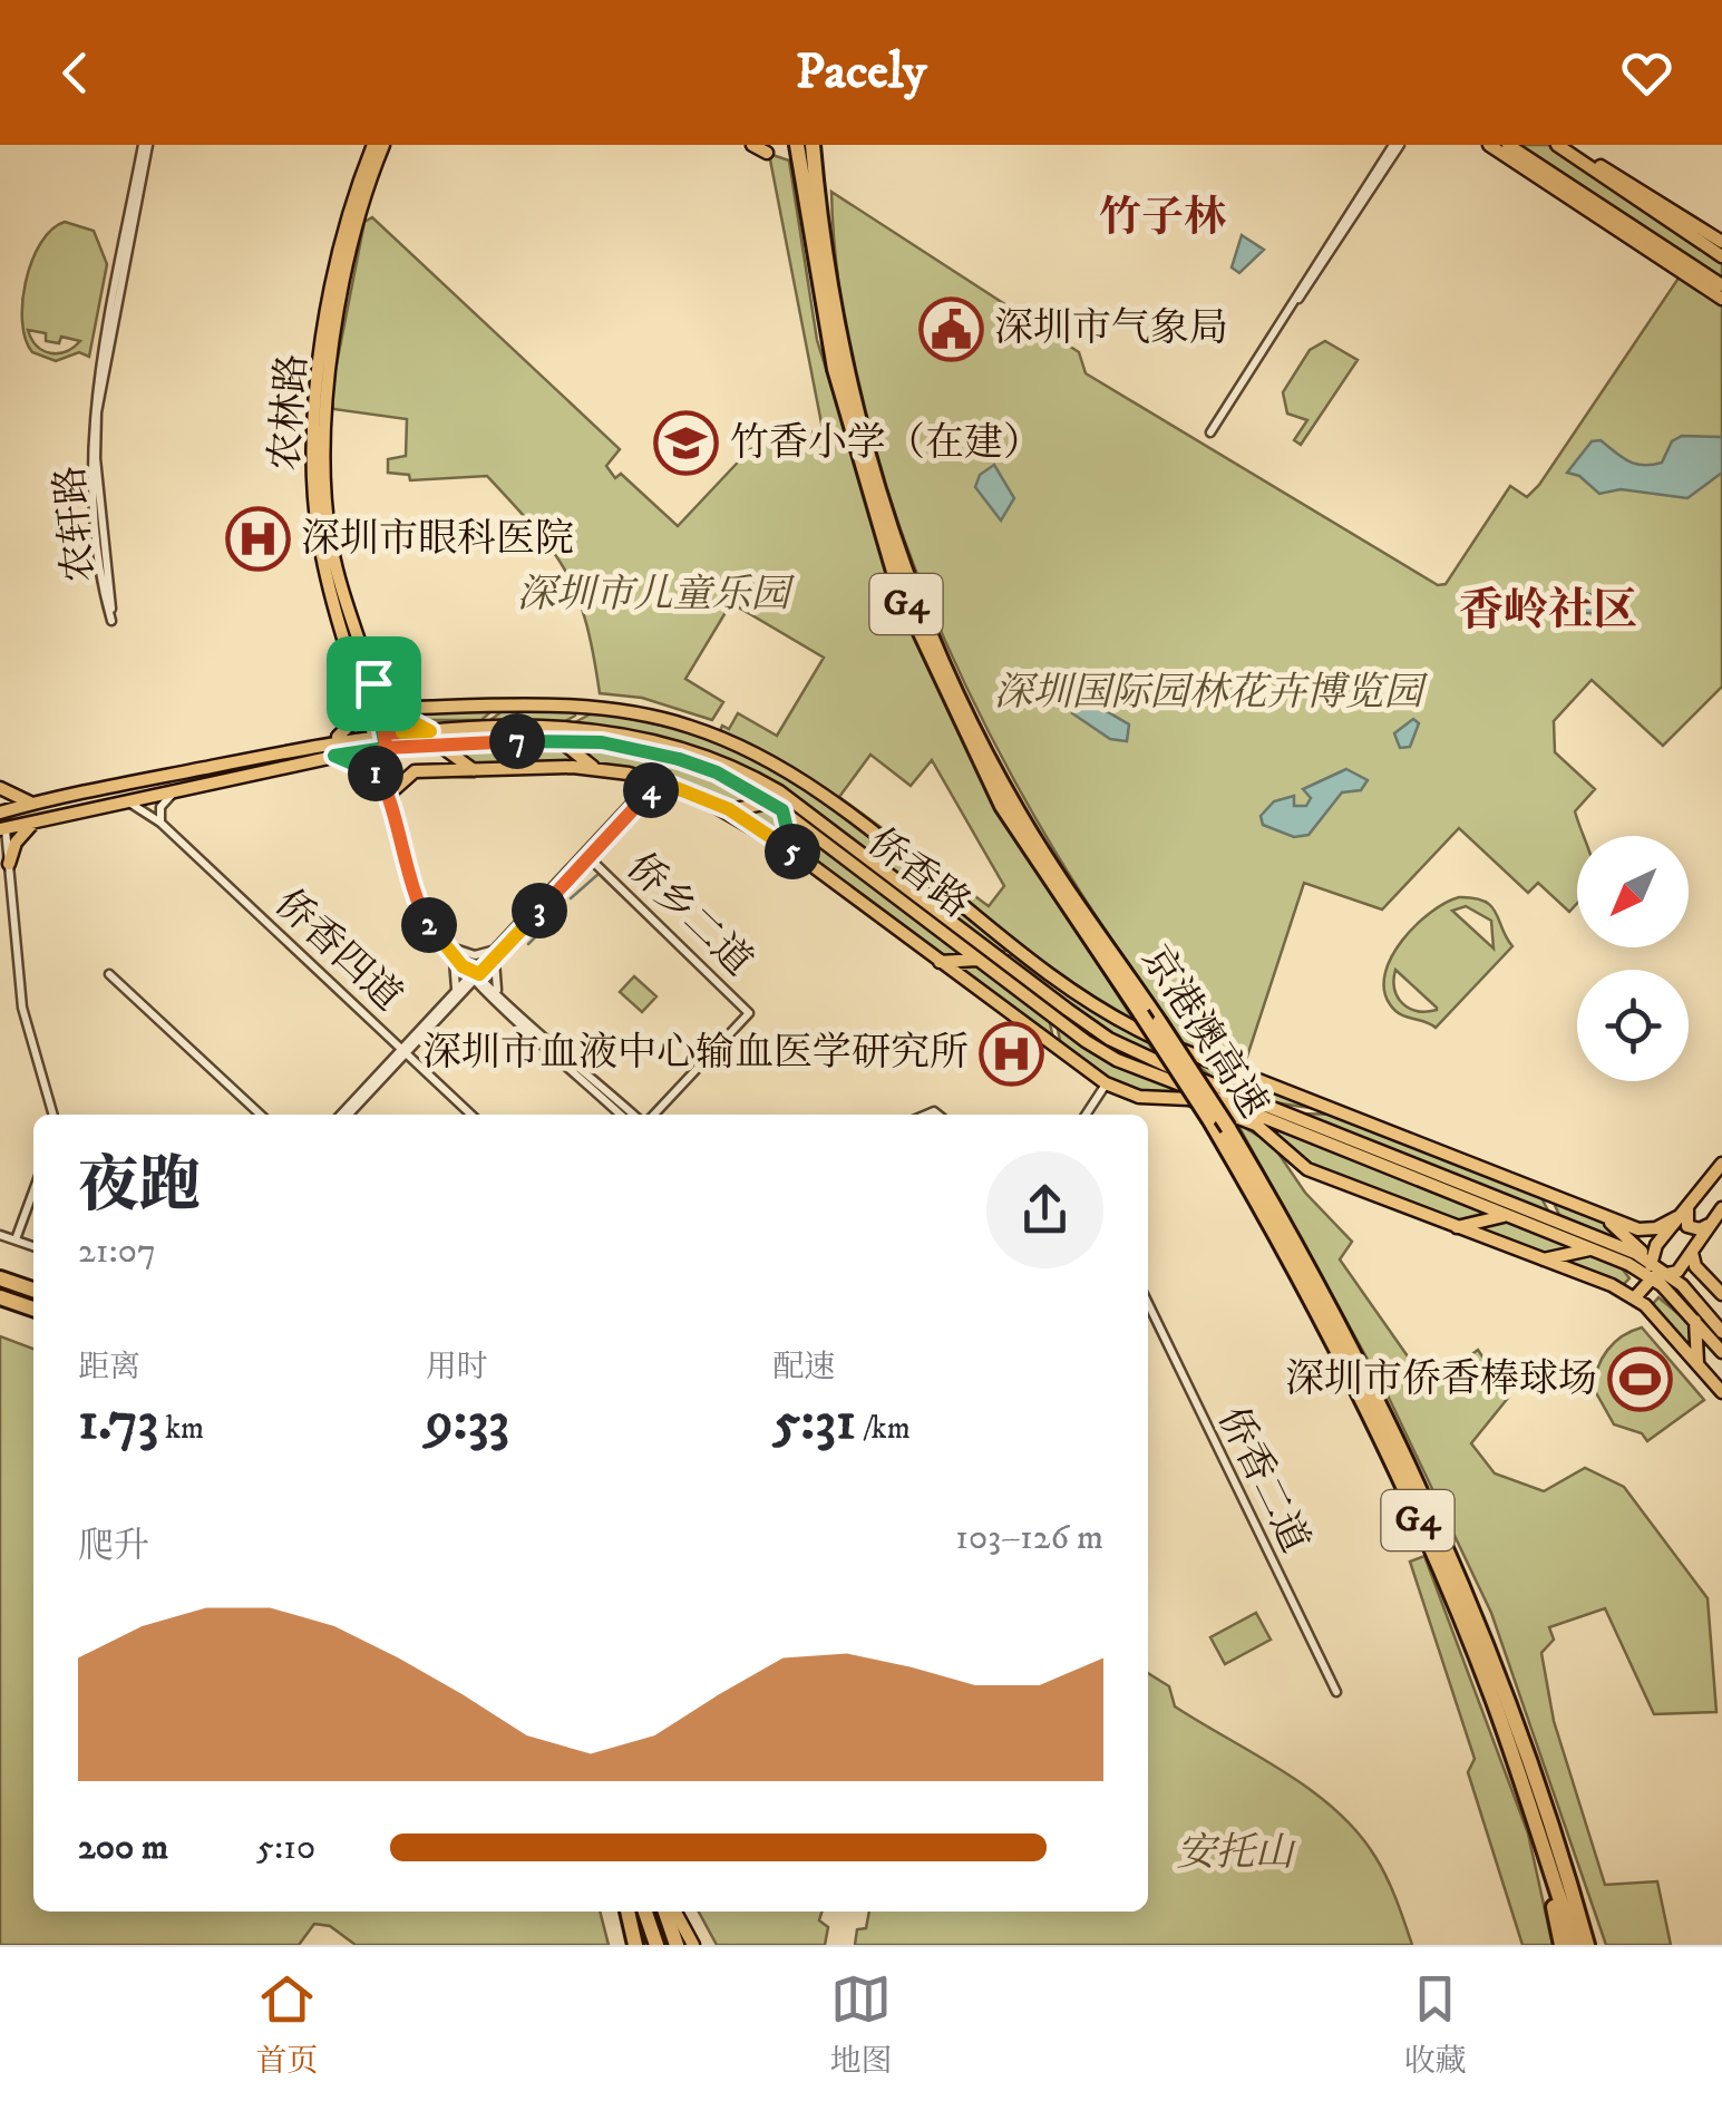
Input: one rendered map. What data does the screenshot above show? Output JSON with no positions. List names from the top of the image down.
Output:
{
  "streets": {
    "highway": ["G4", "京港澳高速"],
    "main road": ["农林路", "侨香路"],
    "street": [
      "农轩路",
      "侨乡二道",
      "侨香四道",
      "侨香二道"
    ]
  },
  "crossings": [
    ["农林路", "侨香路"],
    ["侨香路", "侨香四道"]
  ],
  "districts": ["竹子林", "香岭社区"],
  "parks": ["深圳市儿童乐园", "深圳国际园林花卉博览园", "安托山"],
  "places": {
    "public building": ["深圳市气象局"],
    "school or university": ["竹香小学（在建）"],
    "hospital": ["深圳市眼科医院", "深圳市血液中心输血医学研究所"],
    "sports": ["深圳市侨香棒球场"]
  },
  "north": "bottom left",
  "page": {
    "header": "Pacely",
    "pins": [
      "7",
      "1",
      "4",
      "5",
      "3",
      "2"
    ],
    "heading": ["夜跑", "21:07"],
    "stats": [
      ["距离", "1.73 km"],
      ["用时", "9:33"],
      ["配速", "5:31 /km"]
    ],
    "chart": ["爬升", "103–126 m"],
    "list": [
      {
        "name": "200 m",
        "note": "5:10"
      }
    ],
    "tabs": ["首页", "地图", "收藏"]
  }
}
